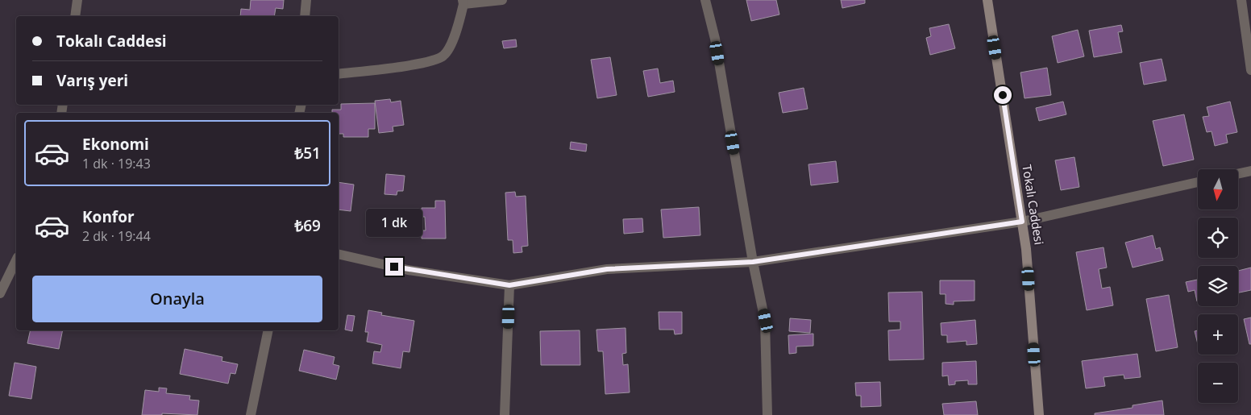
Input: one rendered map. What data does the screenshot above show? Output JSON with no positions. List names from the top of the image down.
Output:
{
  "streets": {
    "street": ["Tokalı Caddesi"]
  },
  "north": "bottom",
  "page": {
    "banner": ["Tokalı Caddesi", "Varış yeri"],
    "list": [
      {
        "name": "Ekonomi",
        "note": "1 dk · 19:43",
        "value": "₺51"
      },
      {
        "name": "Konfor",
        "note": "2 dk · 19:44",
        "value": "₺69"
      }
    ],
    "map_buttons": ["+", "−"],
    "bubble": "1 dk",
    "buttons": "Onayla"
  }
}
